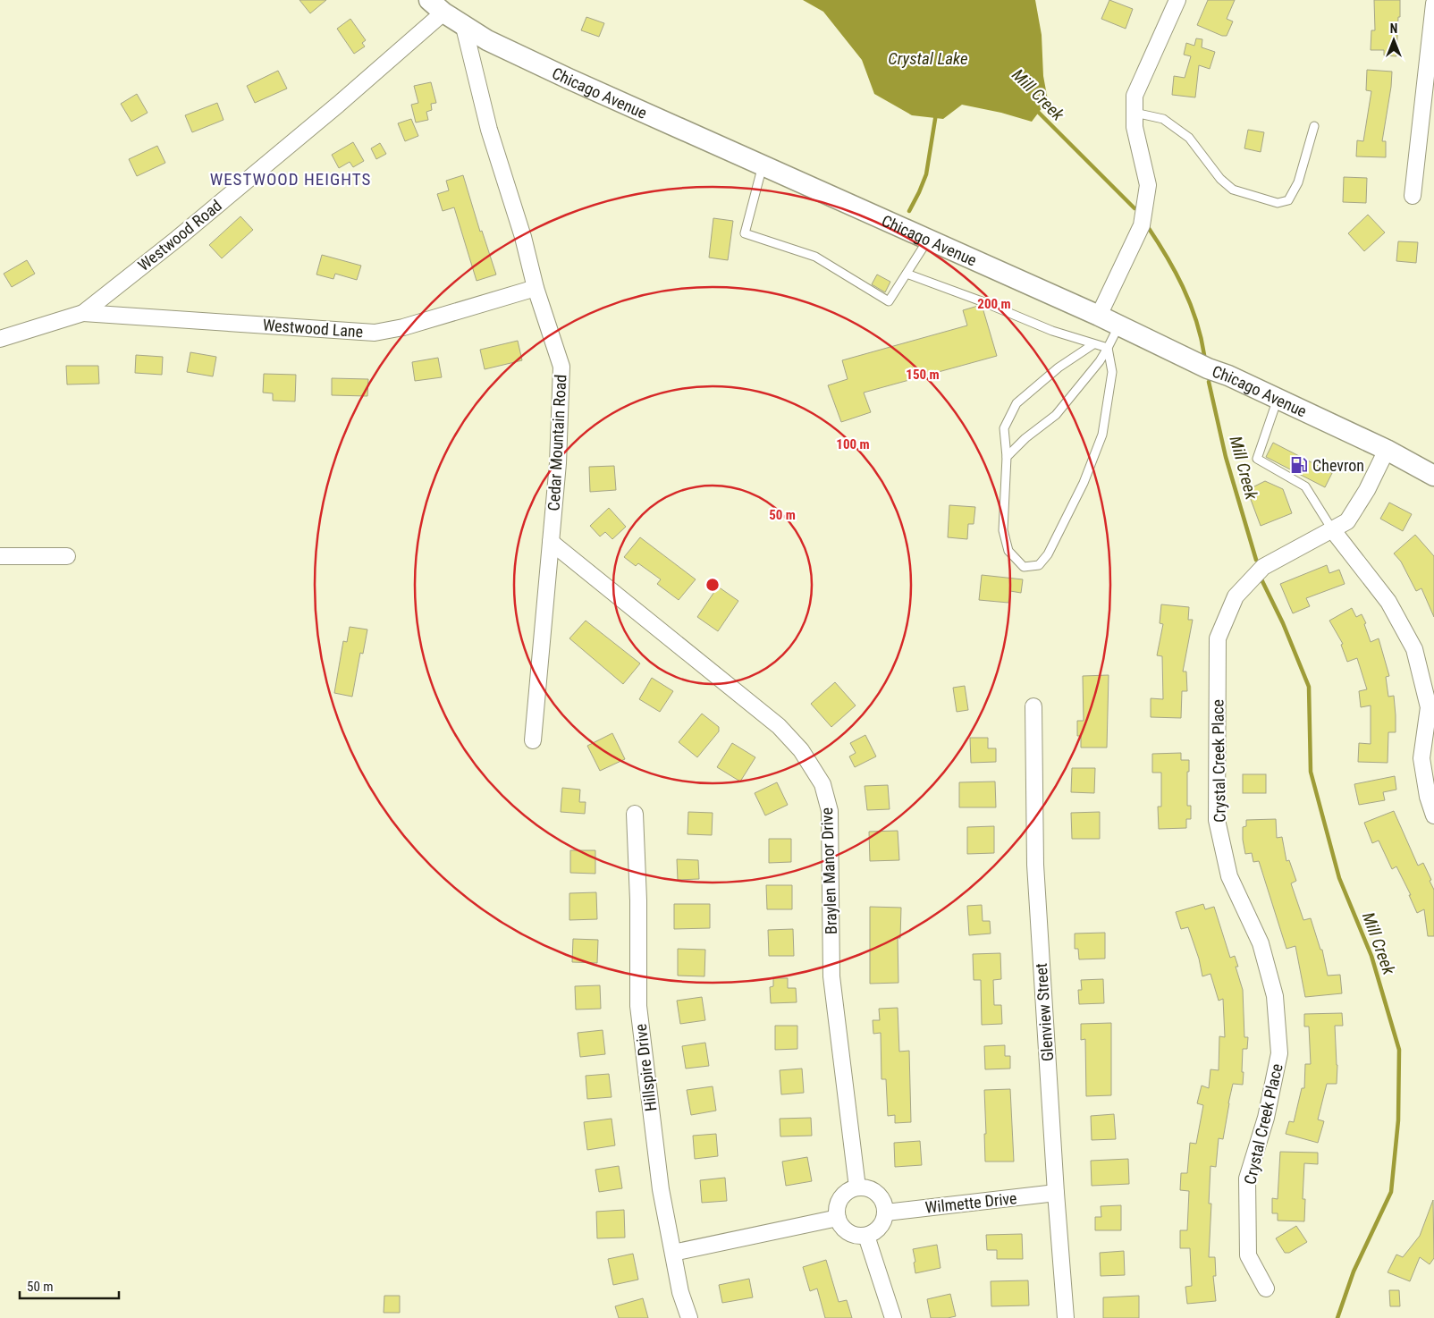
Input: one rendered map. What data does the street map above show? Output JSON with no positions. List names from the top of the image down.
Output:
{
  "streets": {
    "street": [
      "Chicago Avenue",
      "Westwood Road",
      "Westwood Lane",
      "Cedar Mountain Road",
      "Crystal Creek Place",
      "Braylen Manor Drive",
      "Glenview Street",
      "Hillspire Drive",
      "Wilmette Drive"
    ]
  },
  "crossings": [
    ["Chicago Avenue", "Westwood Road"],
    ["Chicago Avenue", "Cedar Mountain Road"],
    ["Chicago Avenue", "Crystal Creek Place"],
    ["Westwood Road", "Westwood Lane"],
    ["Westwood Lane", "Cedar Mountain Road"],
    ["Cedar Mountain Road", "Braylen Manor Drive"],
    ["Braylen Manor Drive", "Wilmette Drive"],
    ["Glenview Street", "Wilmette Drive"]
  ],
  "districts": ["WESTWOOD HEIGHTS"],
  "water": ["Crystal Lake", "Mill Creek"],
  "places": {
    "fuel station": ["Chevron"]
  },
  "scale_bar": "50 m",
  "north": "top",
  "rings": [
    "200 m",
    "150 m",
    "100 m",
    "50 m"
  ]
}
